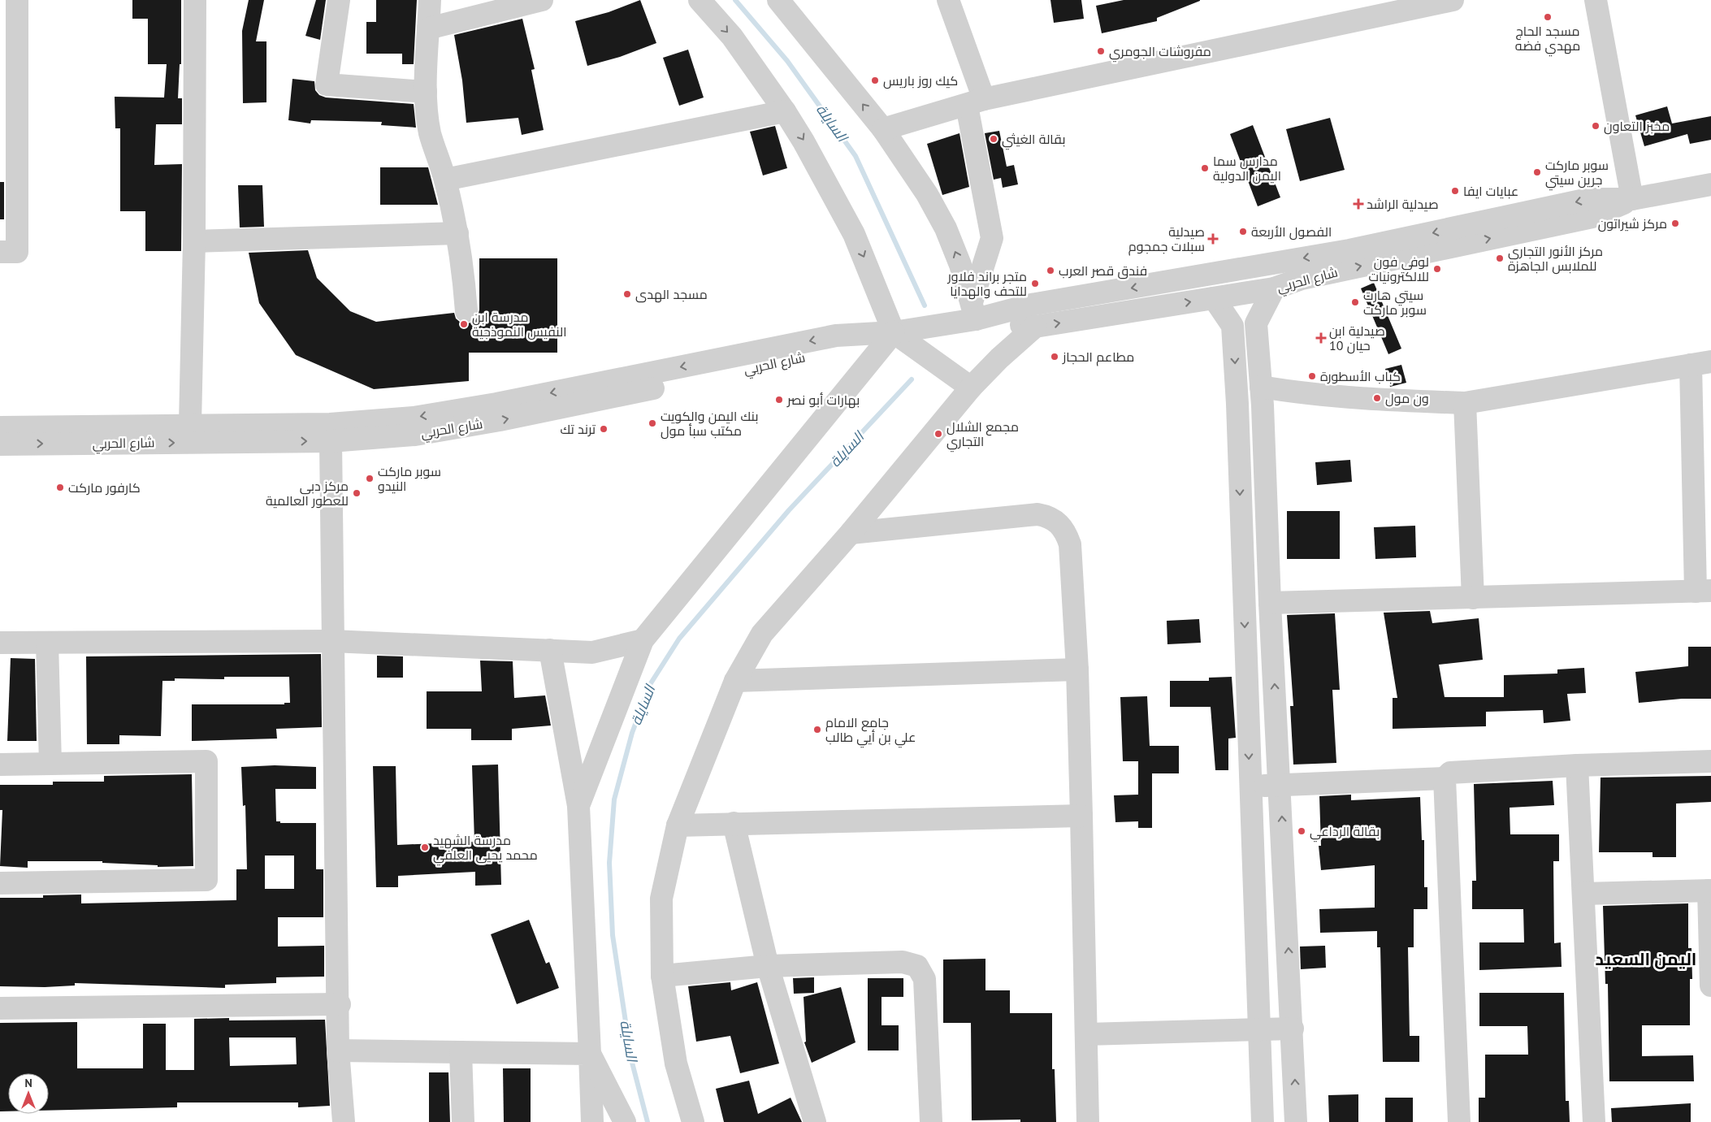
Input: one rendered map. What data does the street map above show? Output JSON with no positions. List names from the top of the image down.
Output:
{
  "streets": {
    "street": ["شارع الحربي"]
  },
  "districts": ["اليمن السعيد"],
  "water": ["السايلة"],
  "places": {
    "other": [
      "مسجد الحاج مهدي فضه",
      "مفروشات الجومري",
      "كيك روز باريس",
      "مخبز التعاون",
      "بقالة الغيثي",
      "مدارس سما اليمن الدولية",
      "سوبر ماركت جرين سيتي",
      "عبايات ايفا",
      "مركز شيراتون",
      "الفصول الأربعة",
      "مركز الأنور التجاري للملابس الجاهزة",
      "لوفي فون للالكترونيات",
      "فندق قصر العرب",
      "متجر براند فلاور للتحف والهدايا",
      "مسجد الهدى",
      "سيتي هارت سوبر ماركت",
      "مدرسة ابن النفيس النموذجية",
      "مطاعم الحجاز",
      "كباب الأسطورة",
      "ون مول",
      "بهارات أبو نصر",
      "بنك اليمن والكويت مكتب سبأ مول",
      "ترند تك",
      "مجمع الشلال التجاري",
      "سوبر ماركت النيدو",
      "كارفور ماركت",
      "مركز دبي للعطور العالمية",
      "جامع الامام علي بن أيي طالب",
      "بقالة الرداعي",
      "مدرسة الشهيد محمد يحيى العلفي"
    ],
    "health": ["صيدلية الراشد", "صيدلية سبلات جمجوم", "صيدلية ابن حيان 10"]
  },
  "north": "top"
}
